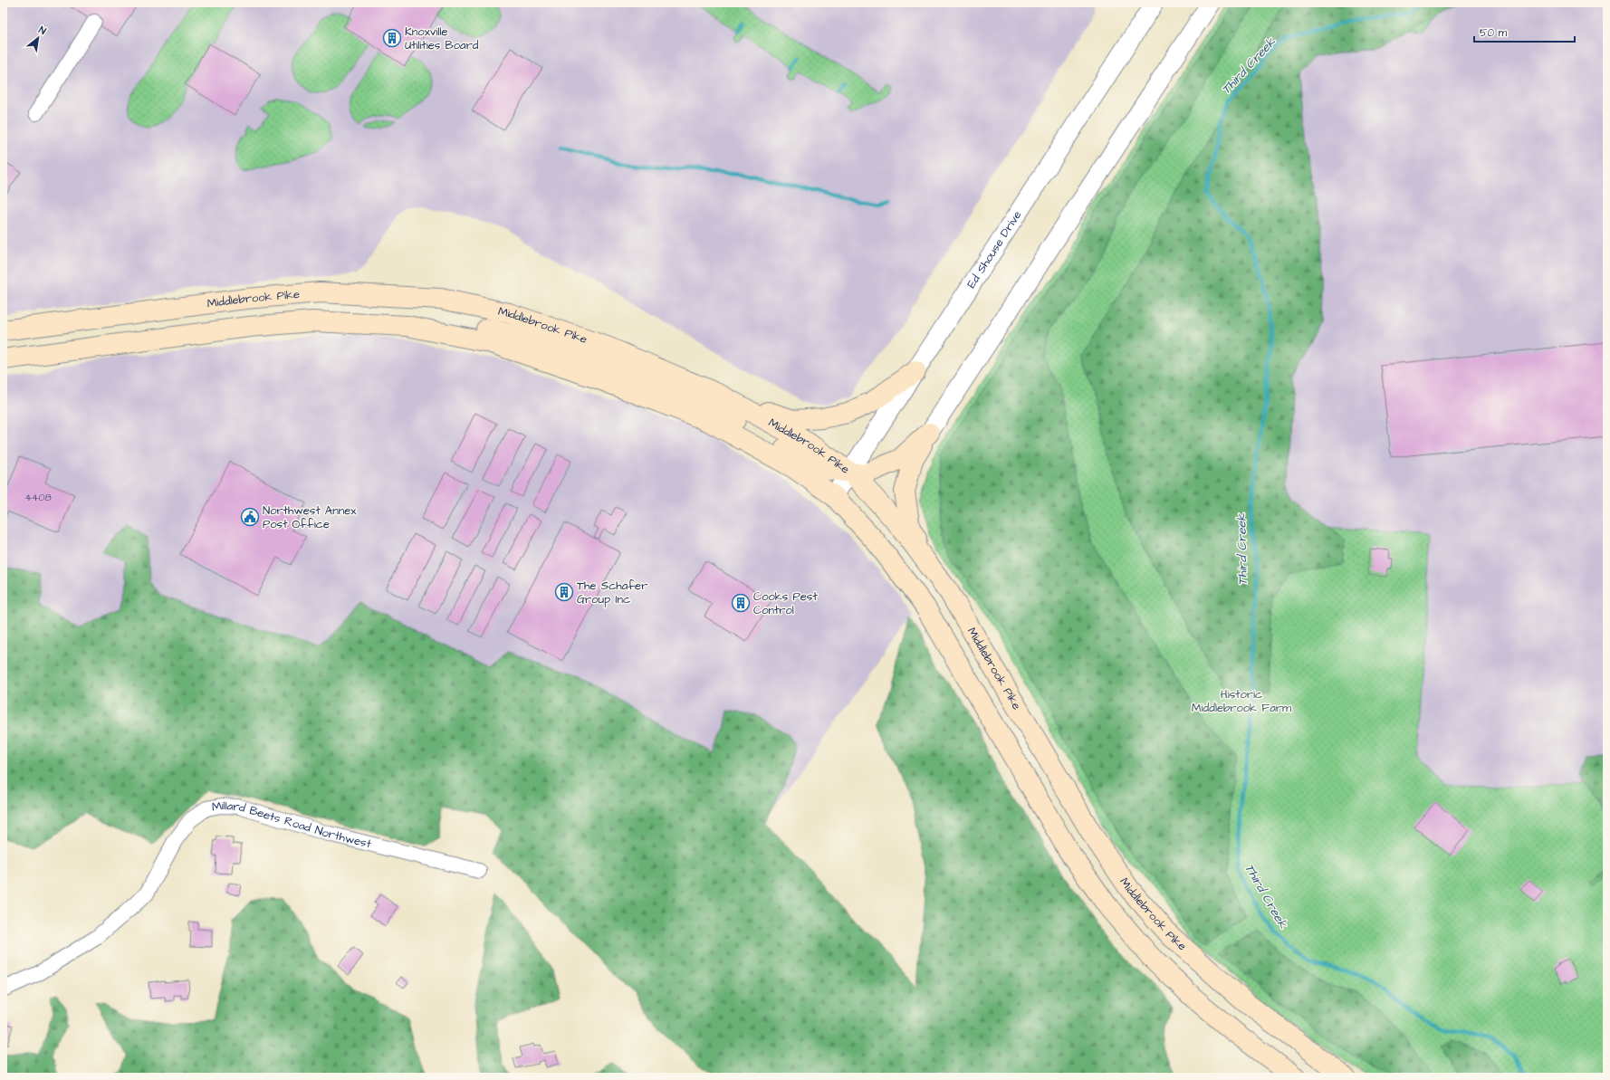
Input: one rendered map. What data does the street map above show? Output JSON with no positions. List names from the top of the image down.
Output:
{
  "streets": {
    "main road": ["Middlebrook Pike"],
    "street": ["Ed Shouse Drive", "Millard Beets Road Northwest"]
  },
  "crossings": [
    ["Ed Shouse Drive", "Middlebrook Pike"]
  ],
  "water": ["Third Creek"],
  "parks": ["Historic Middlebrook Farm"],
  "places": {
    "building": ["Knoxville Utilities Board", "The Schafer Group Inc", "Cooks Pest Control"],
    "public building": ["Northwest Annex Post Office"]
  },
  "house_numbers": ["4408"],
  "scale_bar": "50 m",
  "north": "top right"
}
